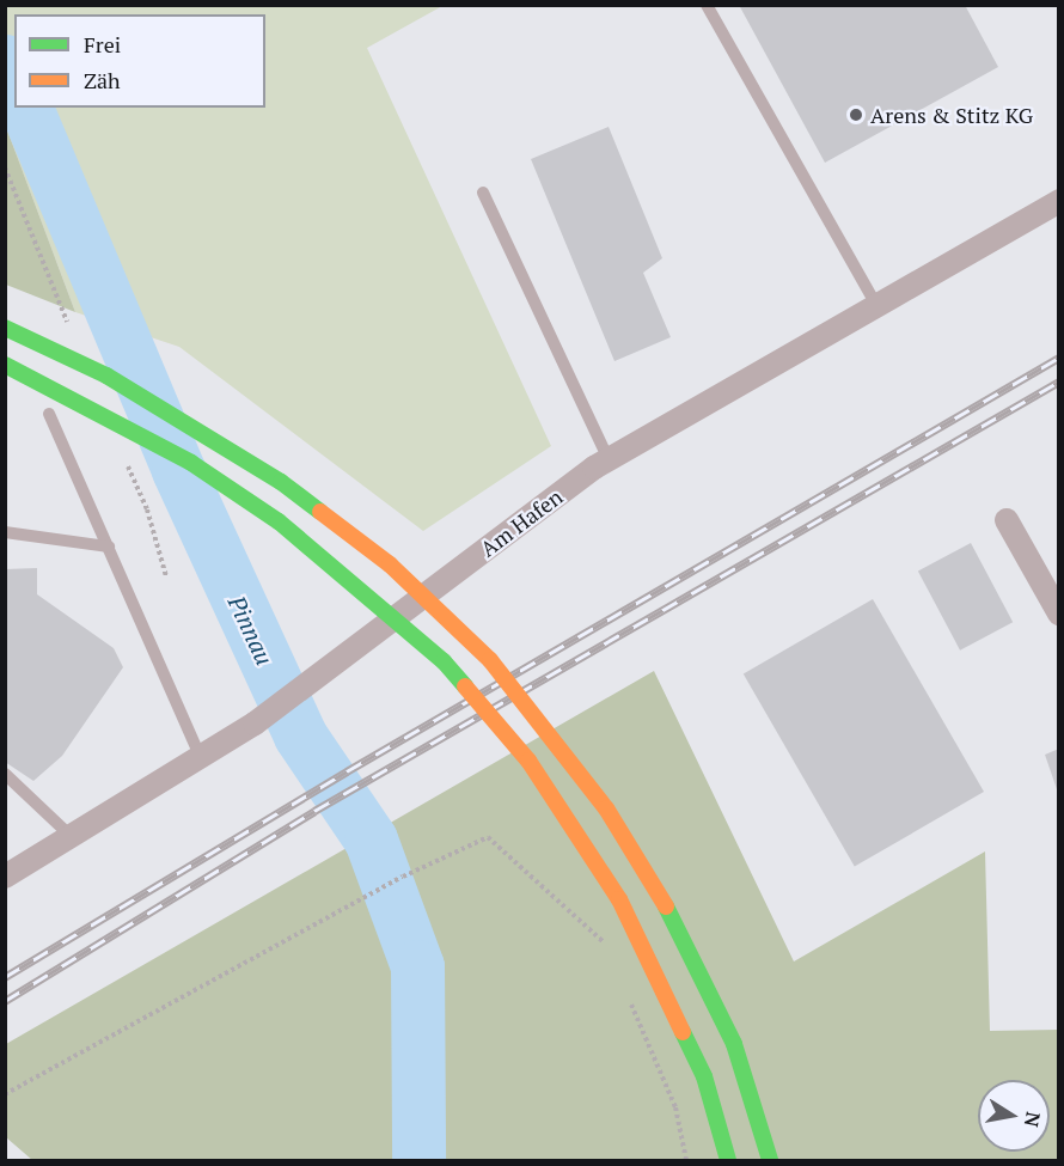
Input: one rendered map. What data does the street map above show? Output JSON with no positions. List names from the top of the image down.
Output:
{
  "streets": {
    "street": ["Am Hafen"]
  },
  "water": ["Pinnau"],
  "places": ["Arens & Stitz KG"],
  "legend": ["Frei", "Zäh"],
  "north": "right"
}
